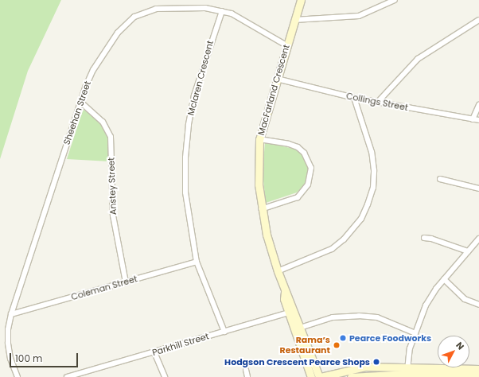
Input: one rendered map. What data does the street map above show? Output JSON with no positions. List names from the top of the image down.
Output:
{
  "streets": {
    "street": [
      "Mclaren Crescent",
      "MacFarland Crescent",
      "Collings Street",
      "Sheehan Street",
      "Anstey Street",
      "Coleman Street",
      "Parkhill Street"
    ]
  },
  "crossings": [
    ["Mclaren Crescent", "Sheehan Street"],
    ["Mclaren Crescent", "Coleman Street"],
    ["Mclaren Crescent", "Parkhill Street"],
    ["MacFarland Crescent", "Collings Street"],
    ["MacFarland Crescent", "Sheehan Street"],
    ["MacFarland Crescent", "Parkhill Street"],
    ["Sheehan Street", "Anstey Street"],
    ["Sheehan Street", "Coleman Street"],
    ["Anstey Street", "Coleman Street"]
  ],
  "places": ["Pearce Foodworks", "Rama’s Restaurant", "Hodgson Crescent Pearce Shops"],
  "scale_bar": "100 m",
  "north": "top right"
}
